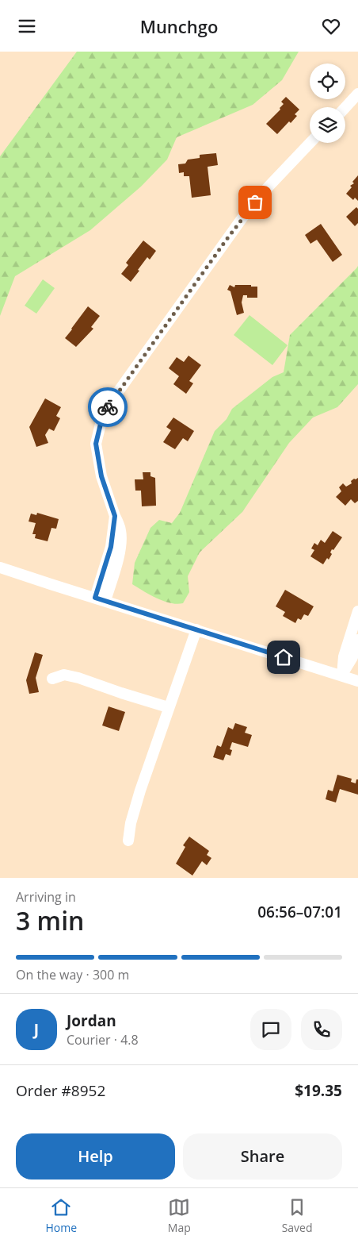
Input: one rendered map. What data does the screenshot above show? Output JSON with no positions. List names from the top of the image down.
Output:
{
  "page": {
    "header": "Munchgo",
    "heading": ["3 min", "Arriving in", "06:56–07:01"],
    "panel": [
      "Jordan",
      "Courier · 4.8",
      "Order #8952",
      "$19.35"
    ],
    "bar": "On the way · 300 m",
    "round": "J",
    "buttons": ["Help", "Share"],
    "tabs": ["Home", "Map", "Saved"]
  }
}
